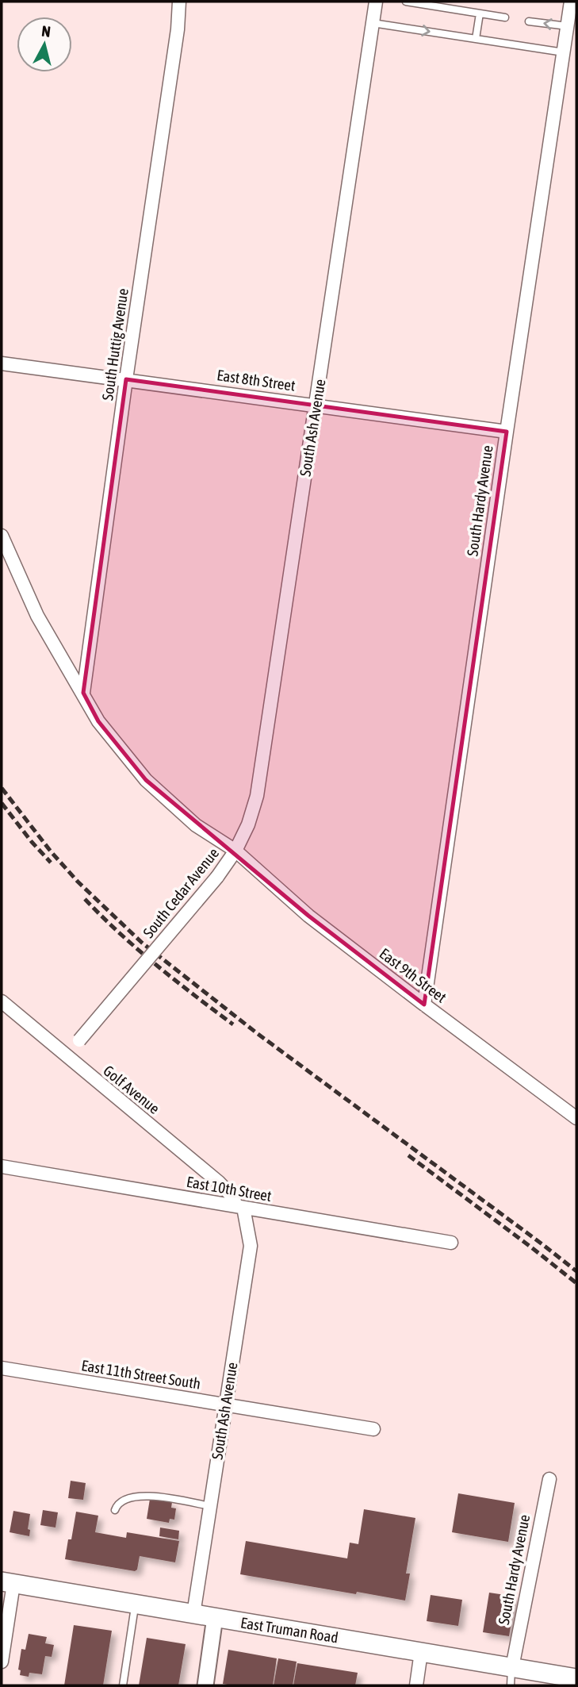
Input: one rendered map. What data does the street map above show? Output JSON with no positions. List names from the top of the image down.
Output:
{
  "streets": {
    "main road": ["East Truman Road"],
    "street": [
      "South Huttig Avenue",
      "East 8th Street",
      "South Ash Avenue",
      "South Hardy Avenue",
      "South Cedar Avenue",
      "East 9th Street",
      "Golf Avenue",
      "East 10th Street",
      "East 11th Street South"
    ]
  },
  "crossings": [
    ["South Huttig Avenue", "East 8th Street"],
    ["South Huttig Avenue", "South Cedar Avenue"],
    ["East 8th Street", "South Ash Avenue"],
    ["East 8th Street", "South Hardy Avenue"],
    ["South Ash Avenue", "South Cedar Avenue"],
    ["South Ash Avenue", "East 9th Street"],
    ["South Ash Avenue", "Golf Avenue"],
    ["South Ash Avenue", "East 10th Street"],
    ["South Ash Avenue", "East 11th Street South"],
    ["South Ash Avenue", "East Truman Road"],
    ["South Hardy Avenue", "East 9th Street"],
    ["South Hardy Avenue", "East Truman Road"],
    ["South Cedar Avenue", "East 9th Street"],
    ["South Cedar Avenue", "Golf Avenue"],
    ["Golf Avenue", "East 10th Street"]
  ],
  "north": "top"
}
